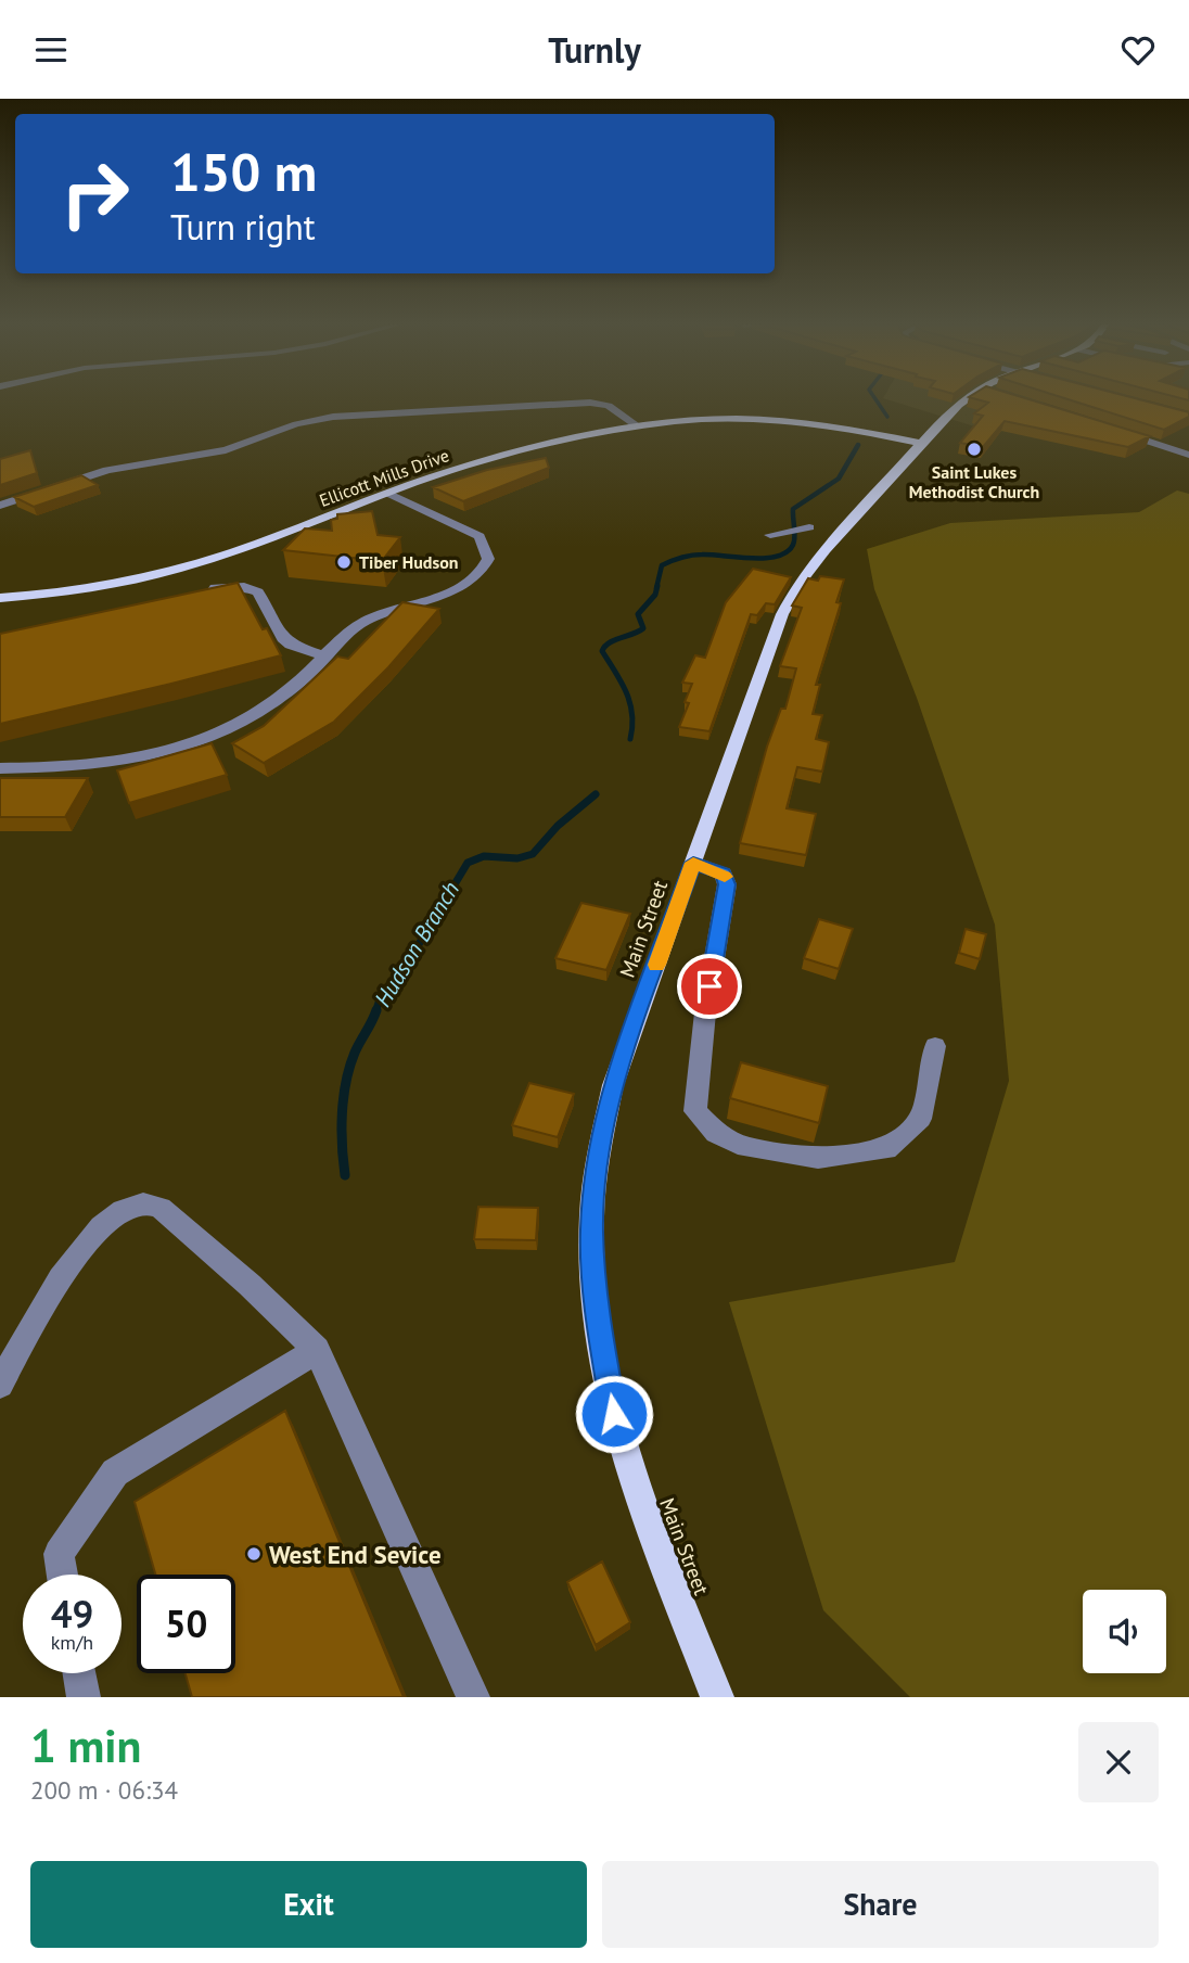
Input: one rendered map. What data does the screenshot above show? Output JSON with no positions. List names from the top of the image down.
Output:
{
  "streets": {
    "main road": ["Ellicott Mills Drive", "Main Street"]
  },
  "crossings": [
    ["Ellicott Mills Drive", "Main Street"]
  ],
  "water": ["Hudson Branch"],
  "places": ["Saint Lukes Methodist Church", "Tiber Hudson", "West End Sevice"],
  "page": {
    "header": "Turnly",
    "turn": ["150 m", "Turn right"],
    "speed": "49 km/h",
    "limit": "50",
    "heading": ["1 min", "200 m · 06:34"],
    "buttons": ["Exit", "Share"]
  }
}
